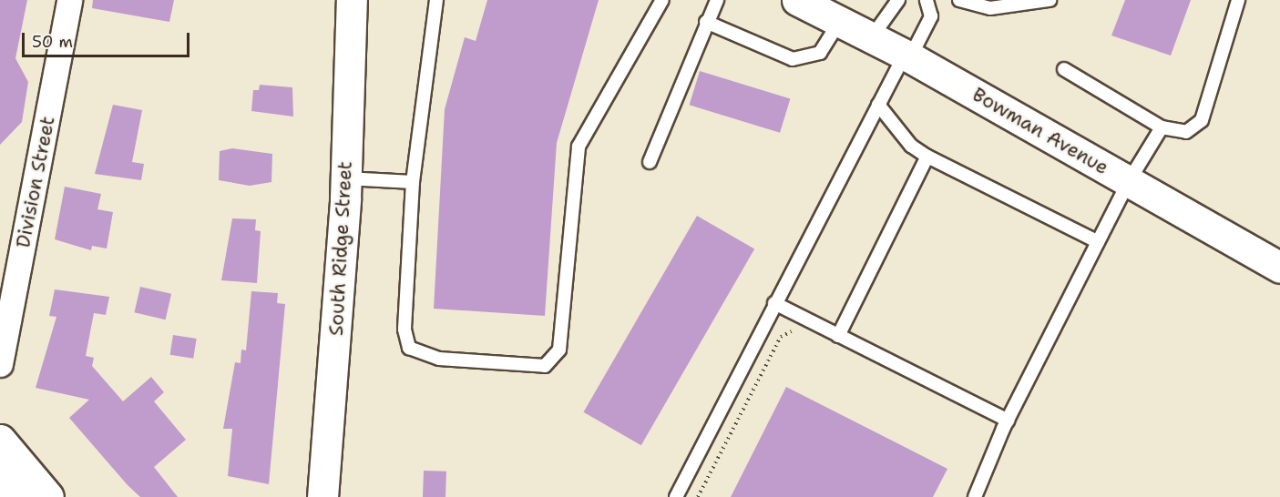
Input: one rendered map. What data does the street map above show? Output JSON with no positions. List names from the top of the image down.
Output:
{
  "streets": {
    "street": ["Bowman Avenue", "Division Street", "South Ridge Street"]
  },
  "scale_bar": "50 m"
}
